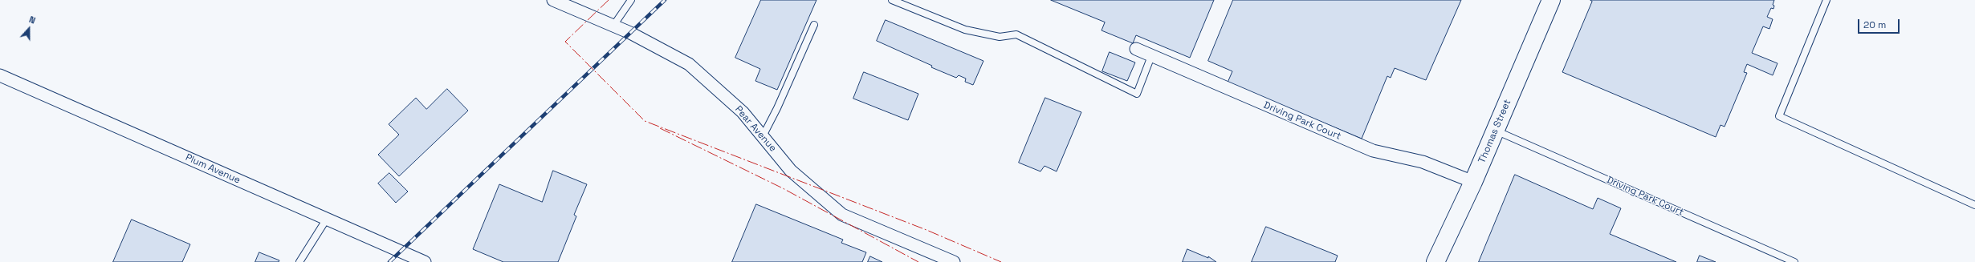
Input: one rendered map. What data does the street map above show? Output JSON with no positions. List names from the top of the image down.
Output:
{
  "streets": {
    "main road": ["Thomas Street"],
    "street": ["Driving Park Court", "Pear Avenue", "Plum Avenue"]
  },
  "crossings": [
    ["Driving Park Court", "Thomas Street"]
  ],
  "scale_bar": "20 m",
  "north": "top"
}
